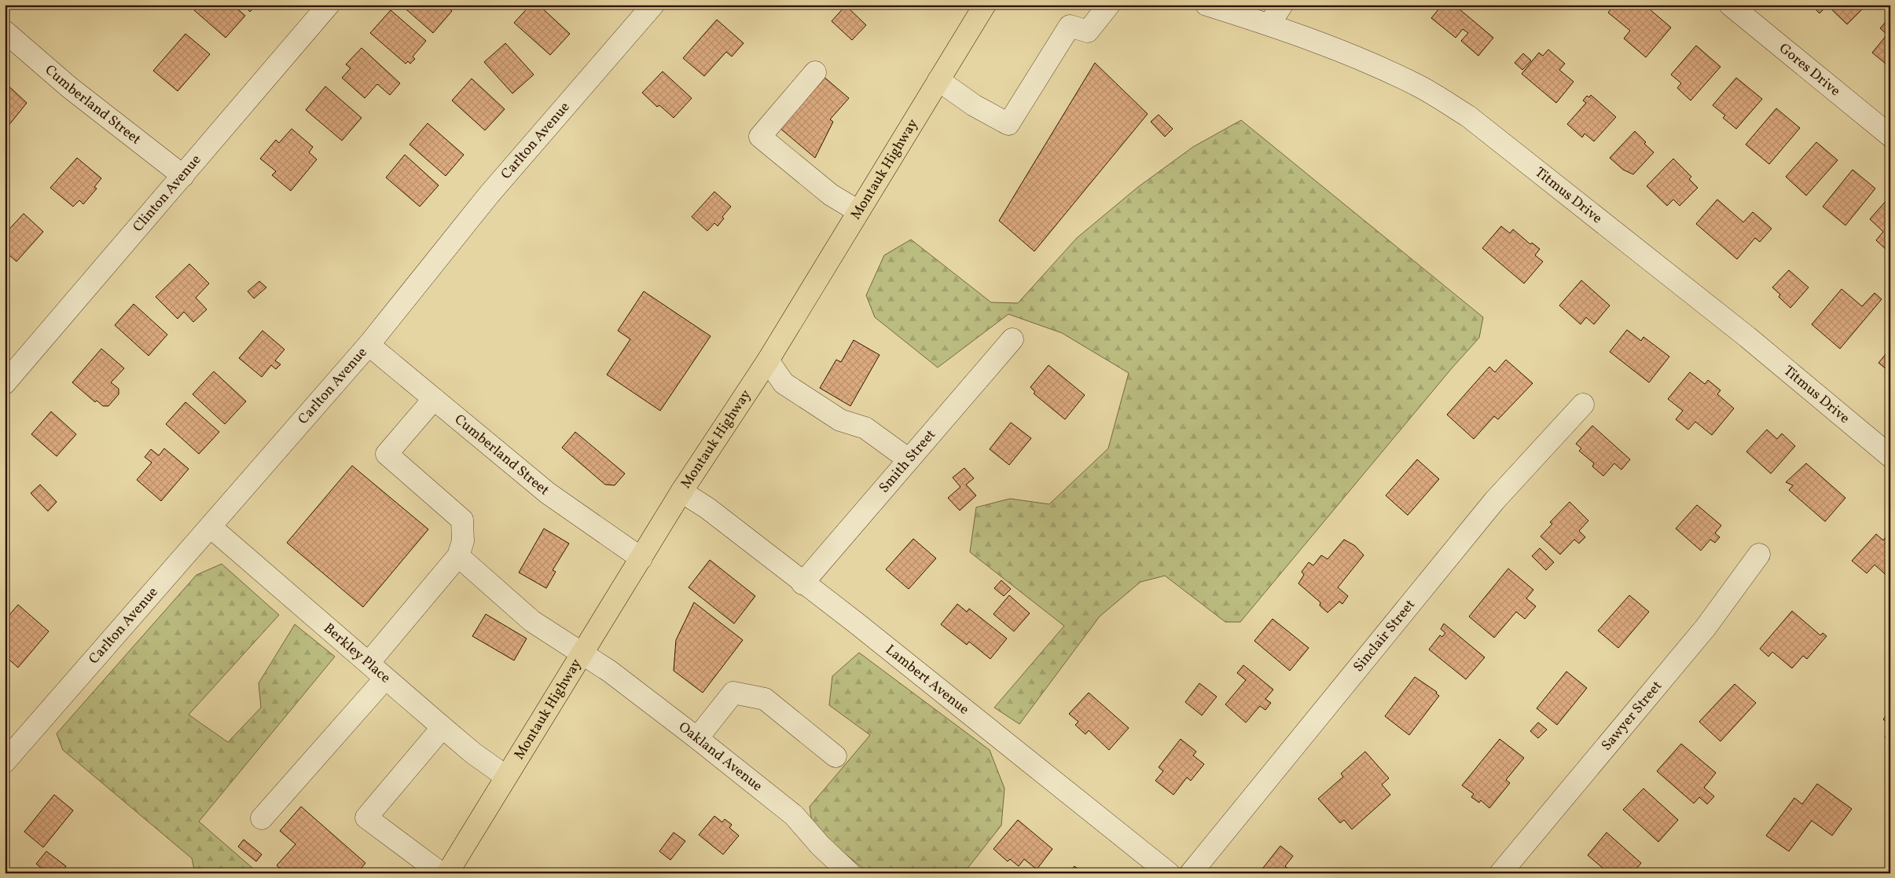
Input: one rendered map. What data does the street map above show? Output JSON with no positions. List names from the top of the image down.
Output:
{
  "streets": {
    "main road": ["Montauk Highway"],
    "street": [
      "Gores Drive",
      "Cumberland Street",
      "Carlton Avenue",
      "Clinton Avenue",
      "Titmus Drive",
      "Smith Street",
      "Sinclair Street",
      "Berkley Place",
      "Lambert Avenue",
      "Sawyer Street",
      "Oakland Avenue"
    ]
  },
  "crossings": [
    ["Cumberland Street", "Carlton Avenue"],
    ["Cumberland Street", "Montauk Highway"],
    ["Cumberland Street", "Clinton Avenue"],
    ["Carlton Avenue", "Berkley Place"],
    ["Montauk Highway", "Berkley Place"],
    ["Montauk Highway", "Lambert Avenue"],
    ["Montauk Highway", "Oakland Avenue"],
    ["Smith Street", "Lambert Avenue"]
  ]
}
